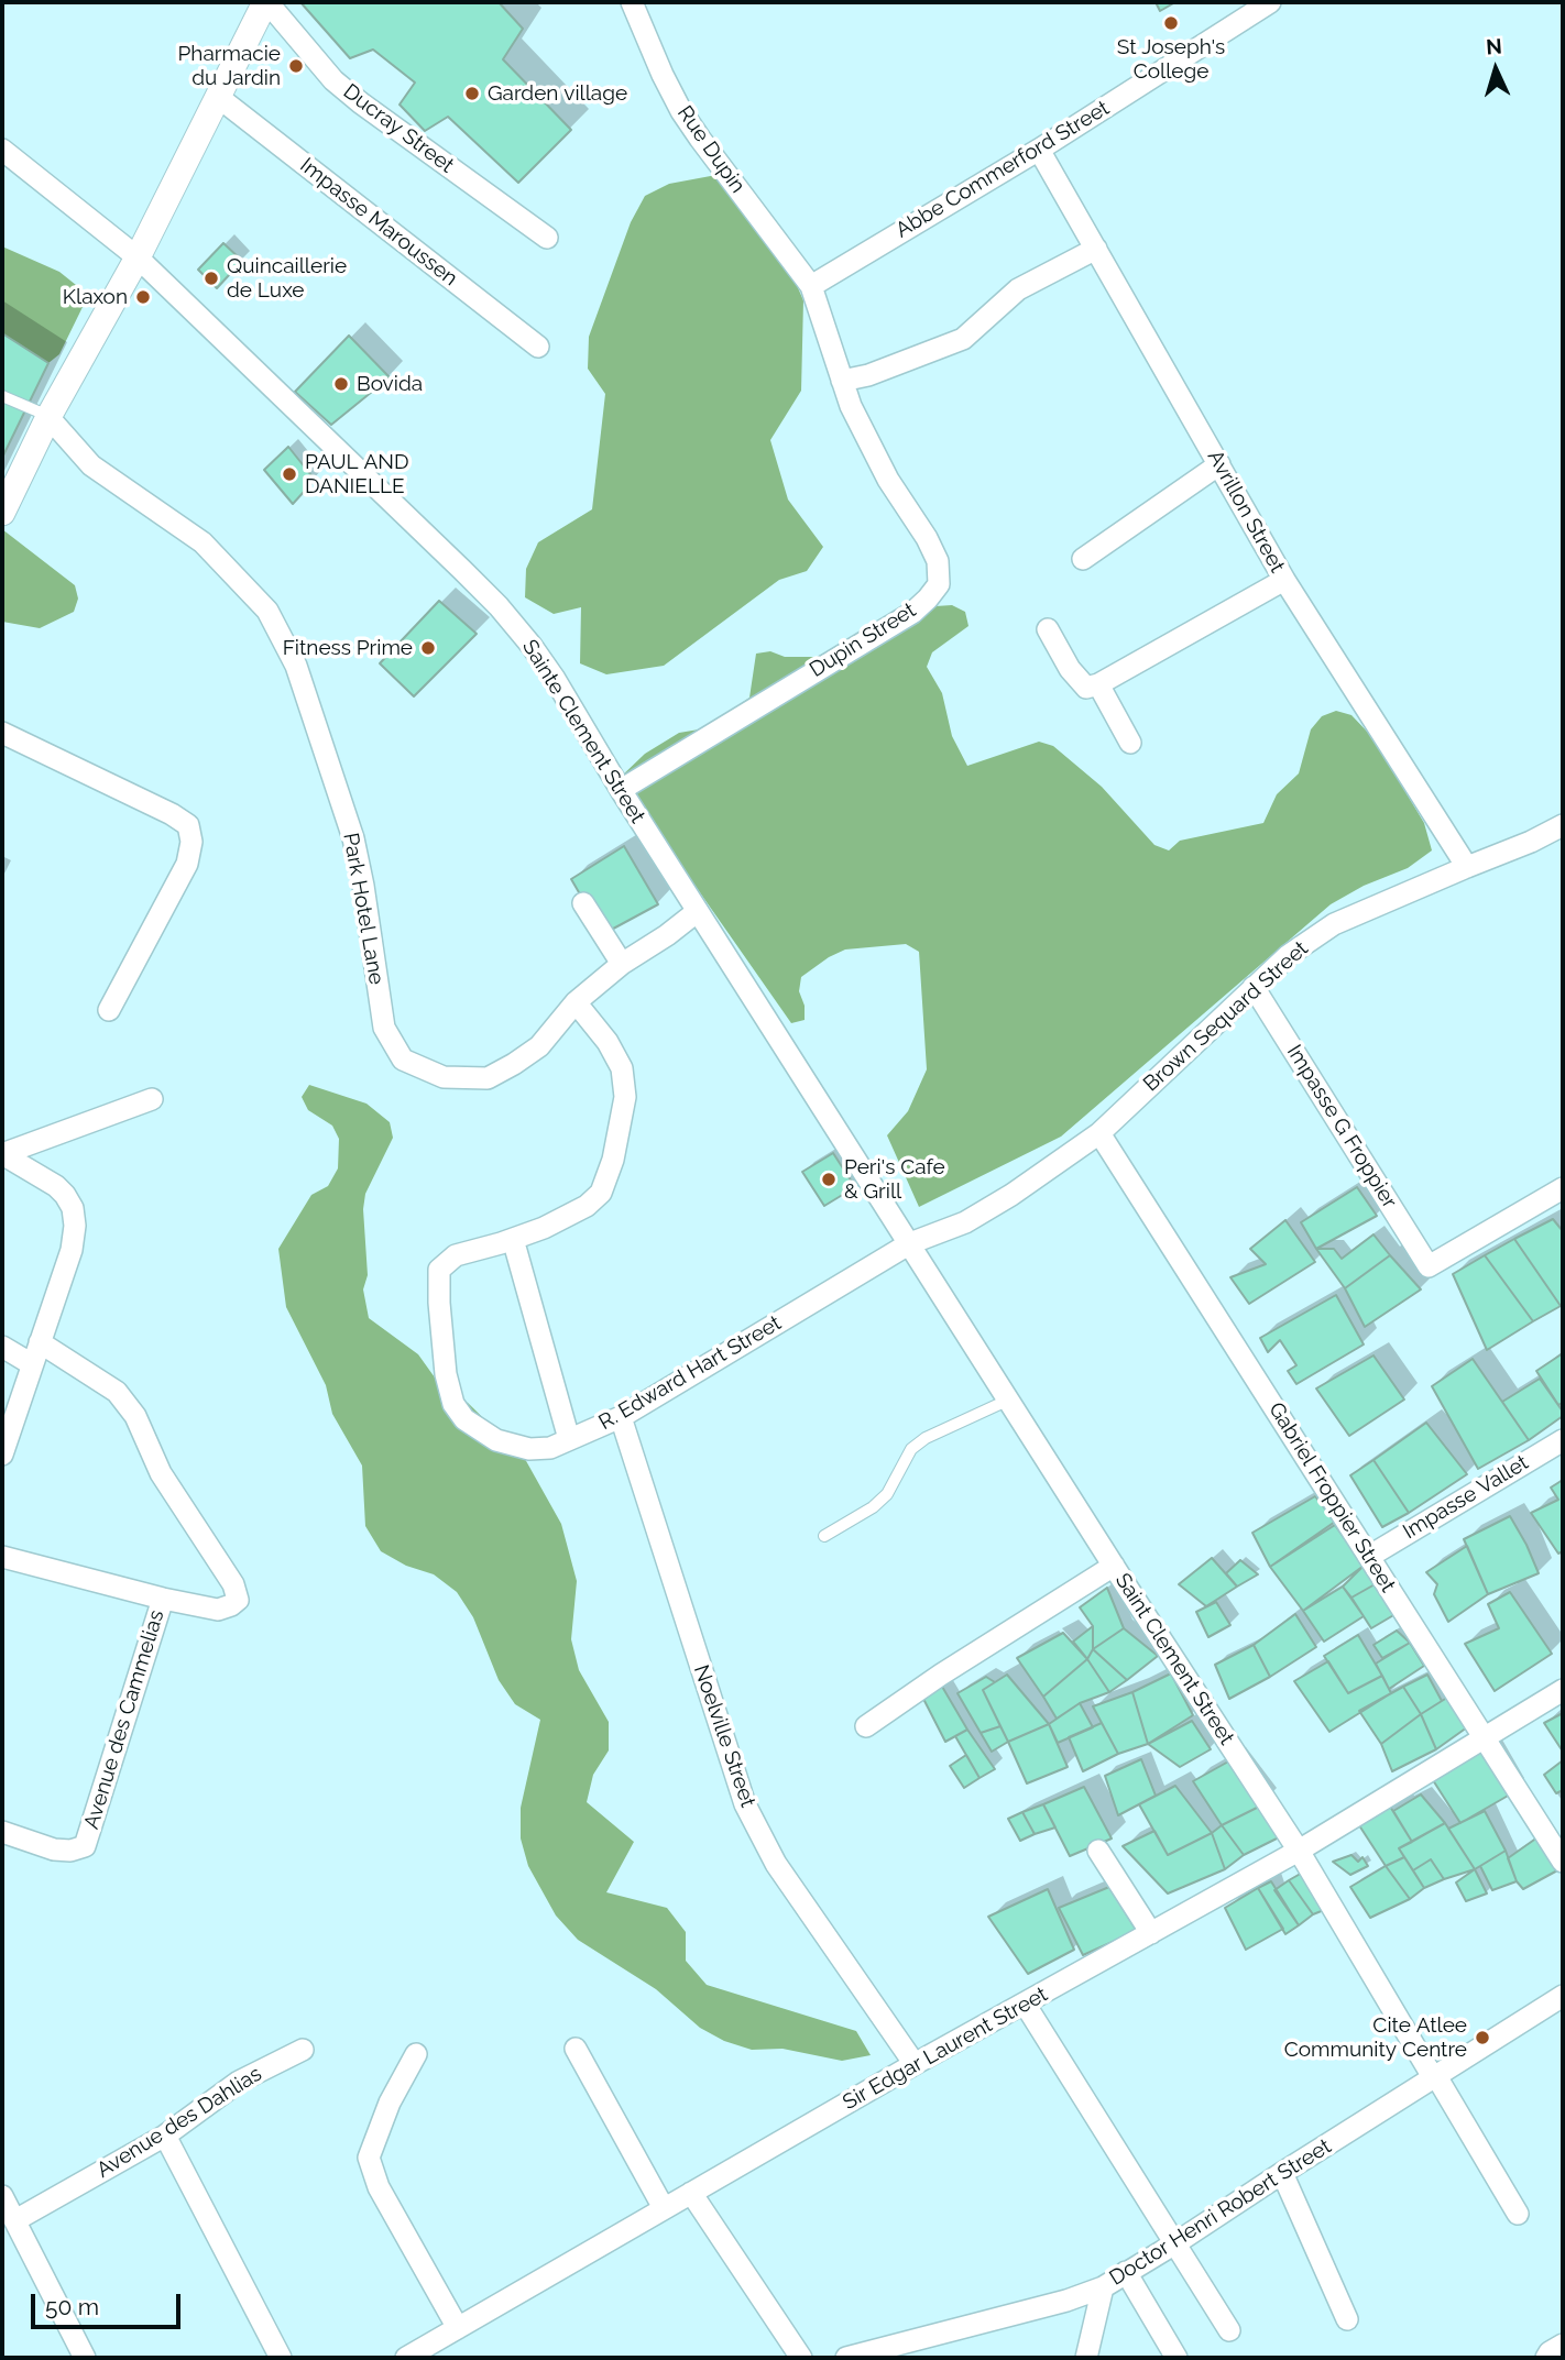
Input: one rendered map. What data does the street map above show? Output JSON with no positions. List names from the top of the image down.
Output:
{
  "streets": {
    "street": [
      "Ducray Street",
      "Rue Dupin",
      "Abbe Commerford Street",
      "Impasse Maroussen",
      "Avrillon Street",
      "Dupin Street",
      "Sainte Clement Street",
      "Park Hotel Lane",
      "Brown Sequard Street",
      "Impasse G Froppier",
      "R. Edward Hart Street",
      "Gabriel Froppier Street",
      "Impasse Vallet",
      "Saint Clement Street",
      "Avenue des Cammelias",
      "Noelville Street",
      "Sir Edgar Laurent Street",
      "Avenue des Dahlias",
      "Doctor Henri Robert Street"
    ]
  },
  "crossings": [
    ["Rue Dupin", "Abbe Commerford Street"],
    ["Rue Dupin", "Dupin Street"],
    ["Abbe Commerford Street", "Avrillon Street"],
    ["Abbe Commerford Street", "Dupin Street"],
    ["Avrillon Street", "Brown Sequard Street"],
    ["Dupin Street", "Sainte Clement Street"],
    ["Sainte Clement Street", "Park Hotel Lane"],
    ["Sainte Clement Street", "Brown Sequard Street"],
    ["Sainte Clement Street", "R. Edward Hart Street"],
    ["Sainte Clement Street", "Saint Clement Street"],
    ["Brown Sequard Street", "Impasse G Froppier"],
    ["Brown Sequard Street", "R. Edward Hart Street"],
    ["Brown Sequard Street", "Gabriel Froppier Street"],
    ["Brown Sequard Street", "Saint Clement Street"],
    ["R. Edward Hart Street", "Saint Clement Street"],
    ["R. Edward Hart Street", "Noelville Street"],
    ["Gabriel Froppier Street", "Impasse Vallet"],
    ["Gabriel Froppier Street", "Sir Edgar Laurent Street"],
    ["Saint Clement Street", "Sir Edgar Laurent Street"],
    ["Saint Clement Street", "Doctor Henri Robert Street"],
    ["Noelville Street", "Sir Edgar Laurent Street"]
  ],
  "places": [
    "St Joseph's College",
    "Pharmacie du Jardin",
    "Garden village",
    "Quincaillerie de Luxe",
    "Klaxon",
    "Bovida",
    "PAUL AND DANIELLE",
    "Fitness Prime",
    "Peri's Cafe & Grill",
    "Cite Atlee Community Centre"
  ],
  "scale_bar": "50 m",
  "north": "top"
}
